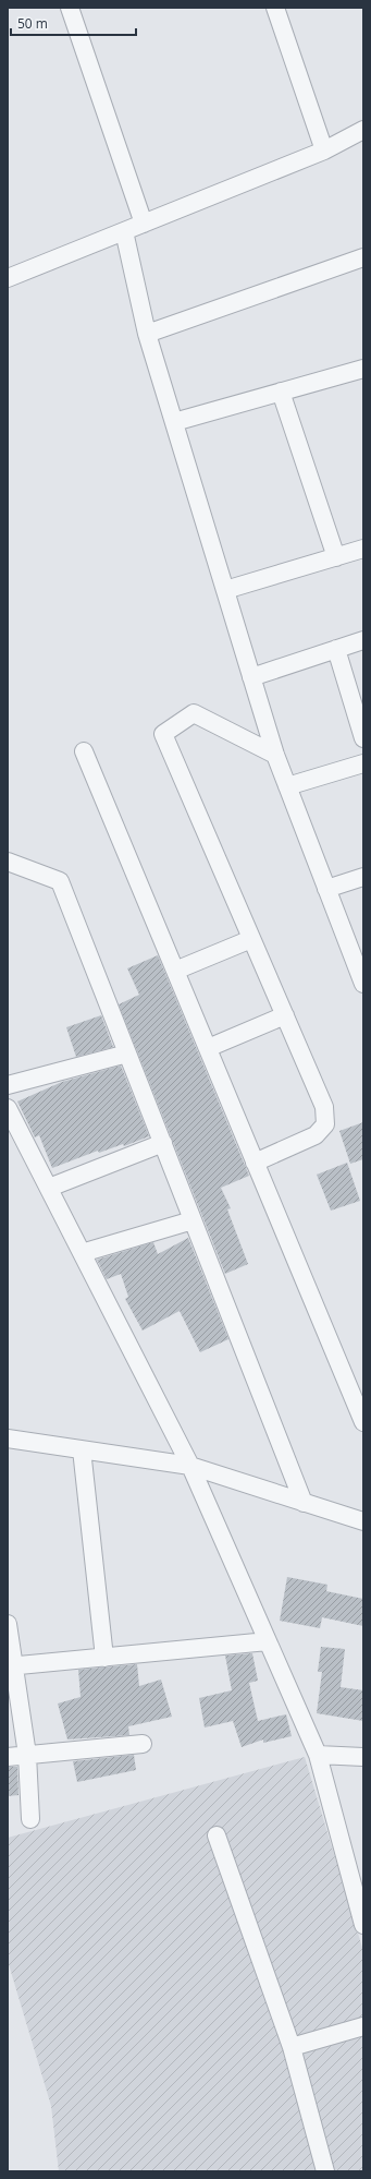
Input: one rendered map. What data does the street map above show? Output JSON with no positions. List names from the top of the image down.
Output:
{
  "scale_bar": "50 m"
}
